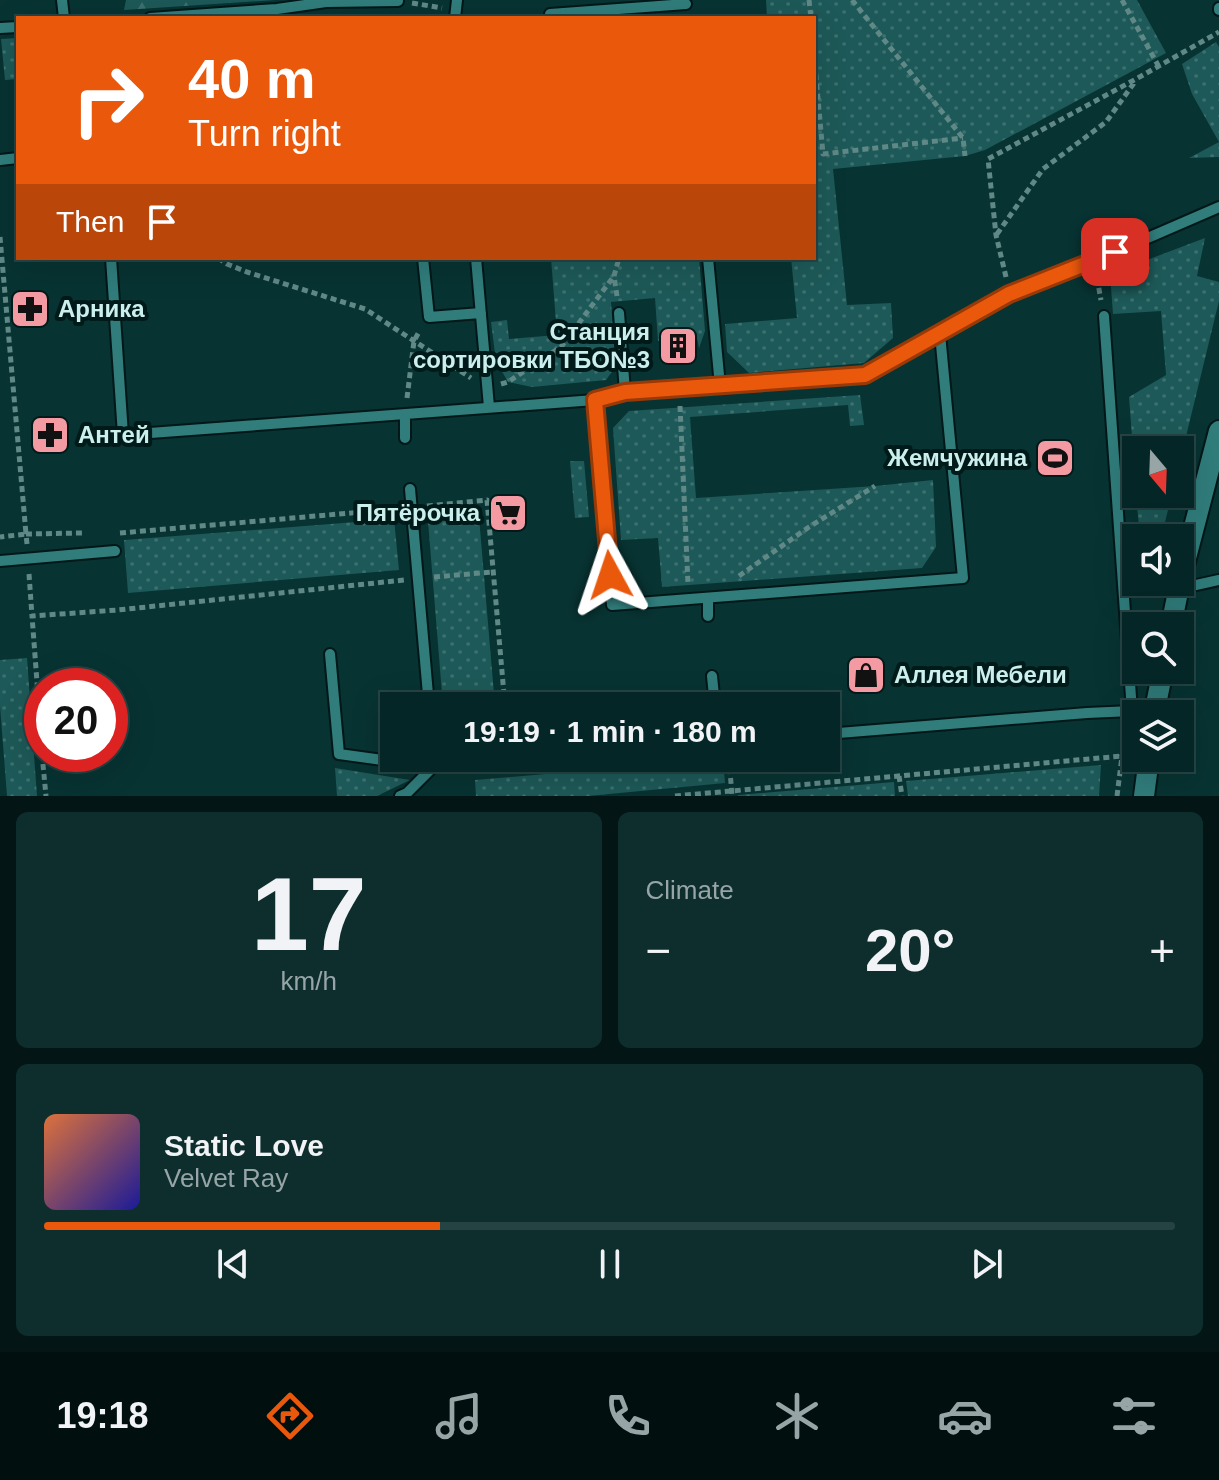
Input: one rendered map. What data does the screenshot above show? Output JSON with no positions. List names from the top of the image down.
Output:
{
  "places": {
    "pharmacy": ["Арника", "Антей"],
    "building": ["Станция сортировки ТБО№3"],
    "sports": ["Жемчужина"],
    "supermarket": ["Пятёрочка"],
    "shop": ["Аллея Мебели"]
  },
  "north": "bottom",
  "page": {
    "turn": ["40 m", "Turn right"],
    "then": "Then",
    "limit": "20",
    "trip": "19:19 · 1 min · 180 m",
    "tile": [
      ["17", "km/h"],
      "Climate"
    ],
    "heat": ["−", "20°", "+"],
    "song": ["Static Love", "Velvet Ray"],
    "tabs": "19:18"
  }
}
